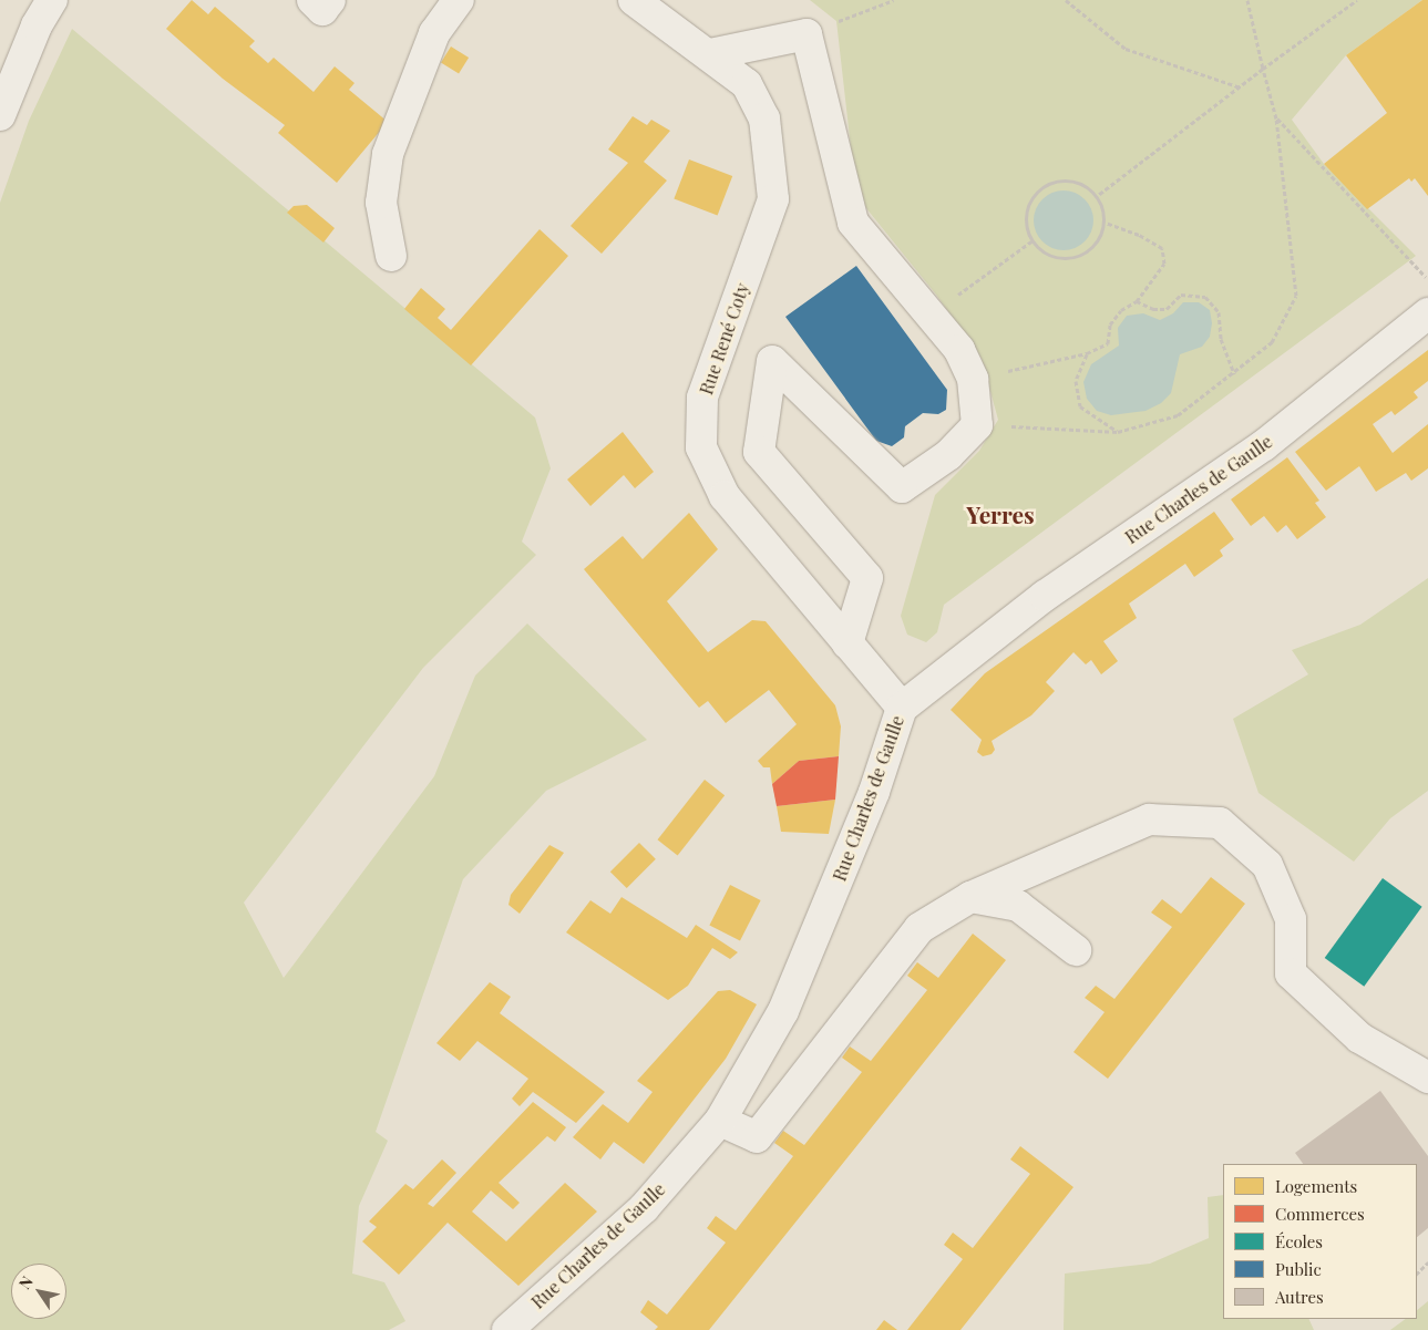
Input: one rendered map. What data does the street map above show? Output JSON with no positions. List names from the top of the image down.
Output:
{
  "streets": {
    "street": ["Rue René Coty", "Rue Charles de Gaulle"]
  },
  "crossings": [
    ["Rue René Coty", "Rue Charles de Gaulle"]
  ],
  "districts": ["Yerres"],
  "legend": [
    "Logements",
    "Commerces",
    "Écoles",
    "Public",
    "Autres"
  ],
  "north": "top left"
}
